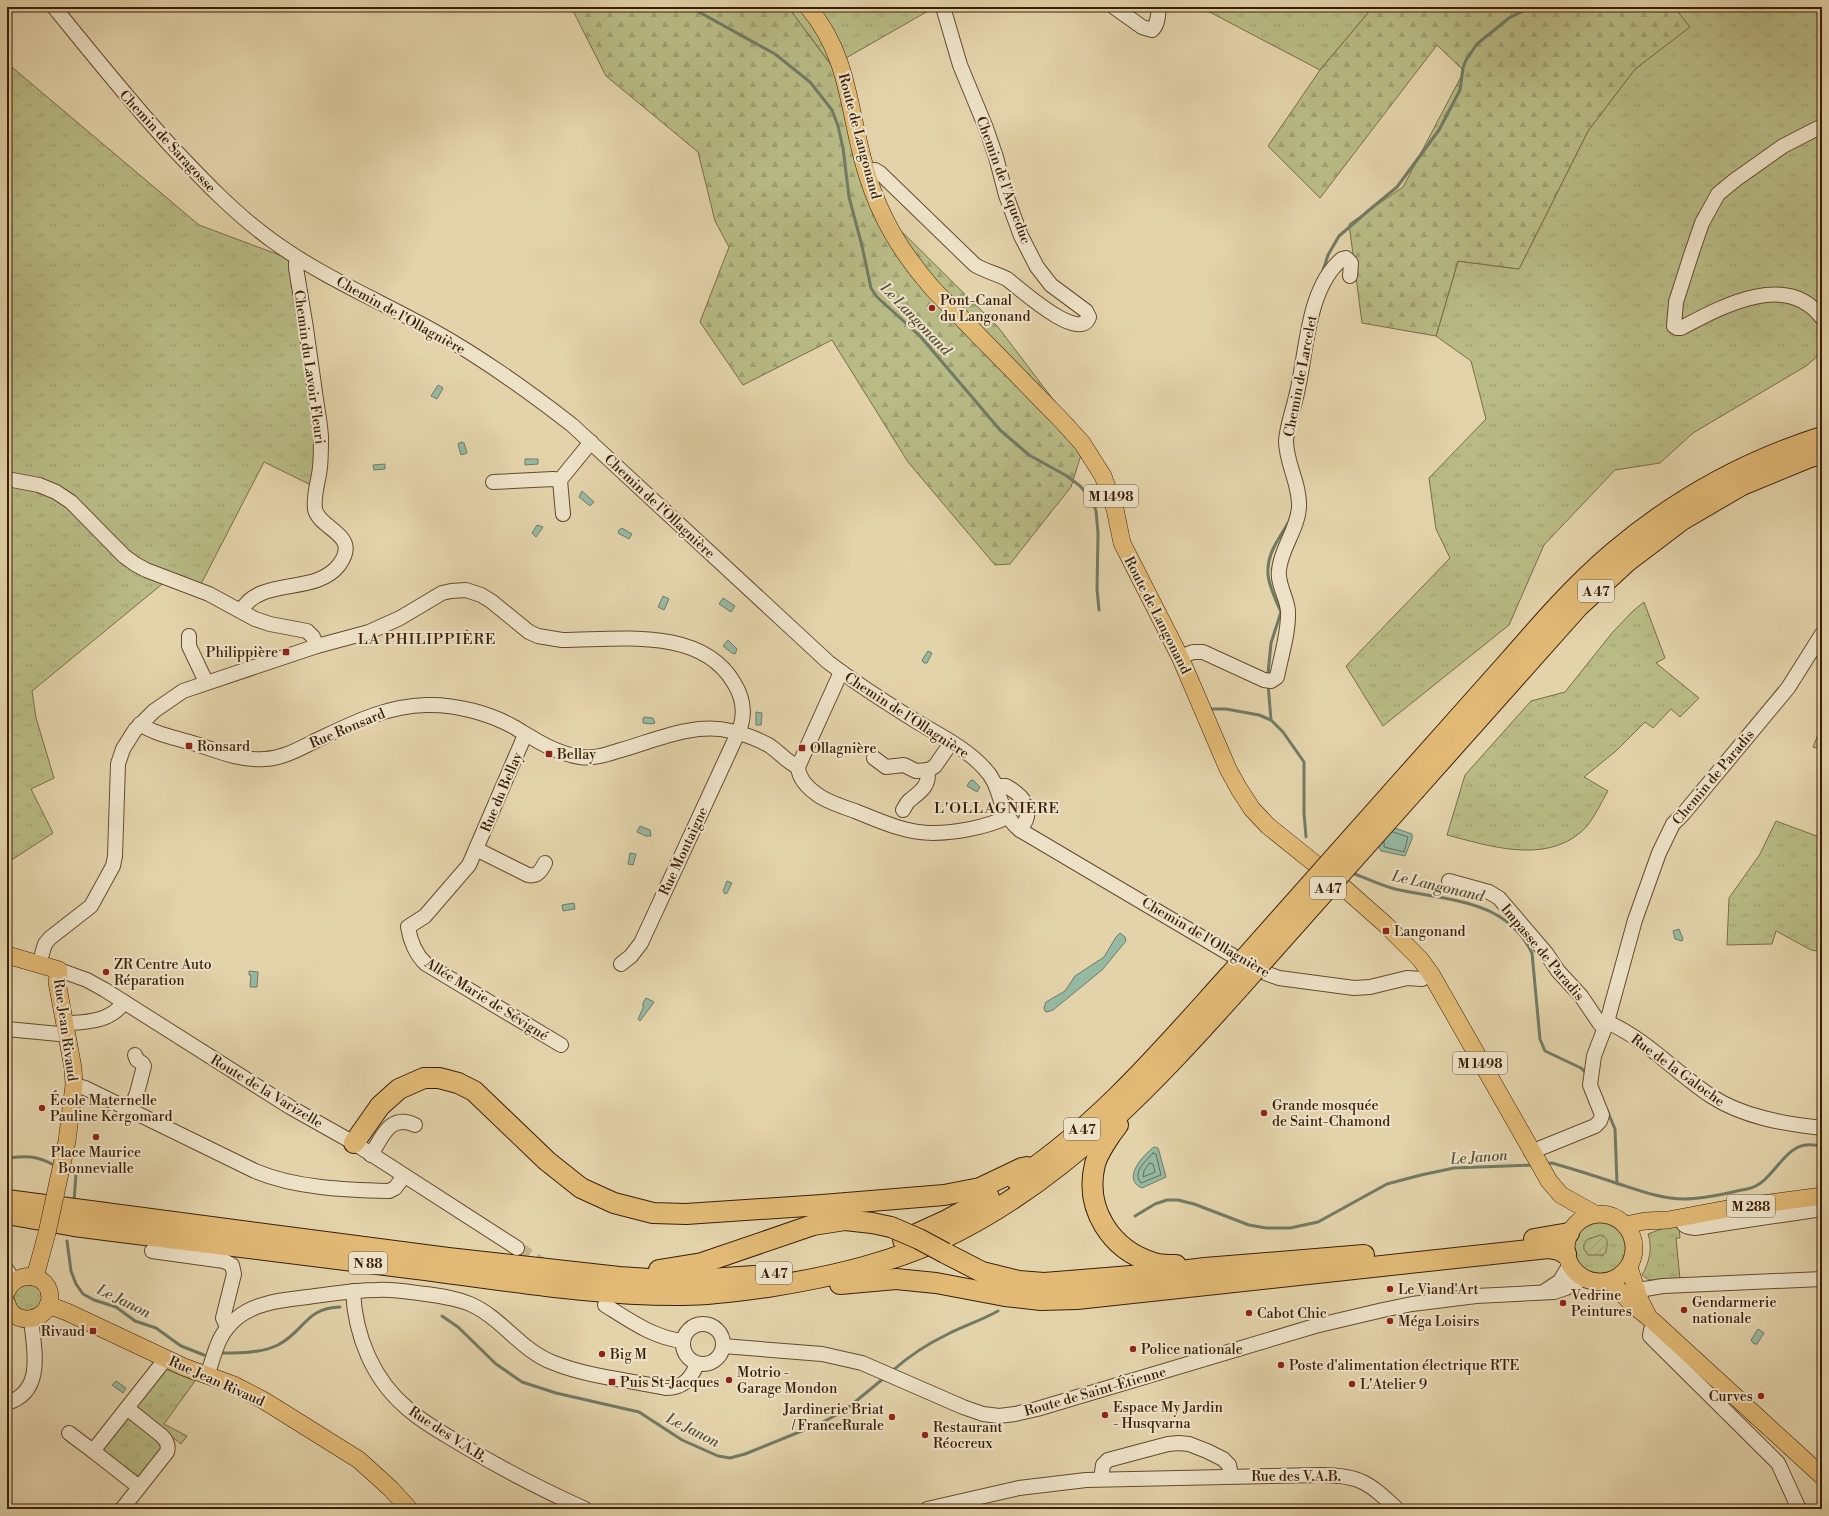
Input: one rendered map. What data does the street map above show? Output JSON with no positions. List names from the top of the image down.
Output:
{
  "streets": {
    "highway": ["A 47", "N 88"],
    "main road": [
      "Route de Langonand",
      "M 1498",
      "Rue Jean Rivaud",
      "Route de la Varizelle",
      "M 288"
    ],
    "street": [
      "Chemin de Saragosse",
      "Chemin de l'Aqueduc",
      "Chemin de l'Ollagnière",
      "Chemin du Lavoir Fleuri",
      "Chemin de Larcelet",
      "Rue Ronsard",
      "Chemin de Paradis",
      "Rue du Bellay",
      "Rue Montaigne",
      "Impasse de Paradis",
      "Allée Marie de Sévigné",
      "Rue de la Galoche",
      "Route de Saint-Étienne",
      "Rue des V.A.B."
    ]
  },
  "crossings": [
    ["Route de Langonand", "Chemin de l'Aqueduc"],
    ["Route de Langonand", "Chemin de l'Ollagnière"],
    ["Route de Langonand", "Chemin de Larcelet"],
    ["Route de Langonand", "Chemin de Paradis"],
    ["Route de Langonand", "M 288"],
    ["Route de Langonand", "N 88"],
    ["Route de Langonand", "Route de Saint-Étienne"],
    ["Chemin de Saragosse", "Chemin de l'Ollagnière"],
    ["Chemin de Saragosse", "Chemin du Lavoir Fleuri"],
    ["Chemin de l'Ollagnière", "Chemin du Lavoir Fleuri"],
    ["A 47", "N 88"],
    ["Rue Ronsard", "Rue du Bellay"],
    ["Rue Ronsard", "Rue Montaigne"],
    ["Chemin de Paradis", "Impasse de Paradis"],
    ["Chemin de Paradis", "Rue de la Galoche"],
    ["Rue du Bellay", "Allée Marie de Sévigné"],
    ["Impasse de Paradis", "Rue de la Galoche"],
    ["Rue Jean Rivaud", "Route de la Varizelle"],
    ["M 288", "N 88"],
    ["M 288", "Route de Saint-Étienne"],
    ["N 88", "Route de Saint-Étienne"]
  ],
  "districts": ["LA PHILIPPIÈRE", "L'OLLAGNIÈRE"],
  "water": ["Le Langonand", "Le Janon"],
  "places": {
    "other": [
      "Pont-Canal du Langonand",
      "ZR Centre Auto Réparation",
      "École Maternelle Pauline Kergomard",
      "Grande mosquée de Saint-Chamond",
      "Place Maurice Bonnevialle",
      "Le Viand'Art",
      "Vedrine Peintures",
      "Gendarmerie nationale",
      "Cabot Chic",
      "Méga Loisirs",
      "Police nationale",
      "Big M",
      "Poste d'alimentation électrique RTE",
      "Motrio - Garage Mondon",
      "L'Atelier 9",
      "Curves",
      "Espace My Jardin - Husqvarna",
      "Jardinerie Briat / FranceRurale",
      "Restaurant Réocreux"
    ],
    "transit": [
      "Philippière",
      "Ronsard",
      "Ollagnière",
      "Bellay",
      "Langonand",
      "Rivaud",
      "Puis St-Jacques"
    ]
  }
}
